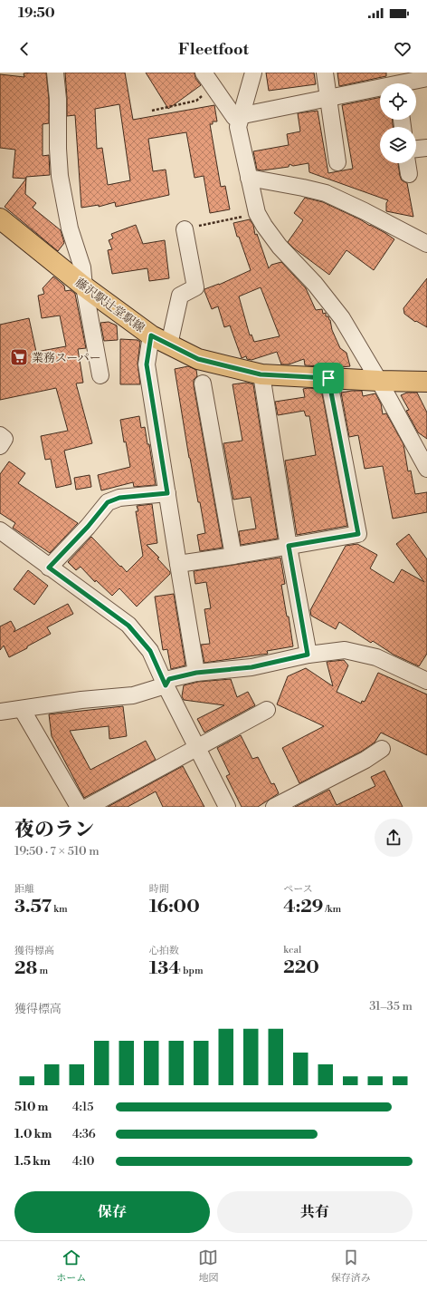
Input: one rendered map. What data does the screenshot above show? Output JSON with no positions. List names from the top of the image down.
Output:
{
  "streets": {
    "main road": ["藤沢駅辻堂駅線"]
  },
  "places": {
    "supermarket": ["業務スーパー"]
  },
  "page": {
    "status": "19:50",
    "header": "Fleetfoot",
    "heading": ["夜のラン", "19:50 · 7 × 510 m"],
    "stats": [
      ["距離", "3.57 km"],
      ["時間", "16:00"],
      ["ペース", "4:29 /km"],
      ["獲得標高", "28 m"],
      ["心拍数", "134 bpm"],
      ["kcal", "220"]
    ],
    "chart": ["獲得標高", "31–35 m"],
    "list": [
      {
        "name": "510 m",
        "note": "4:15"
      },
      {
        "name": "1.0 km",
        "note": "4:36"
      },
      {
        "name": "1.5 km",
        "note": "4:10"
      }
    ],
    "buttons": ["保存", "共有"],
    "tabs": ["ホーム", "地図", "保存済み"]
  }
}
